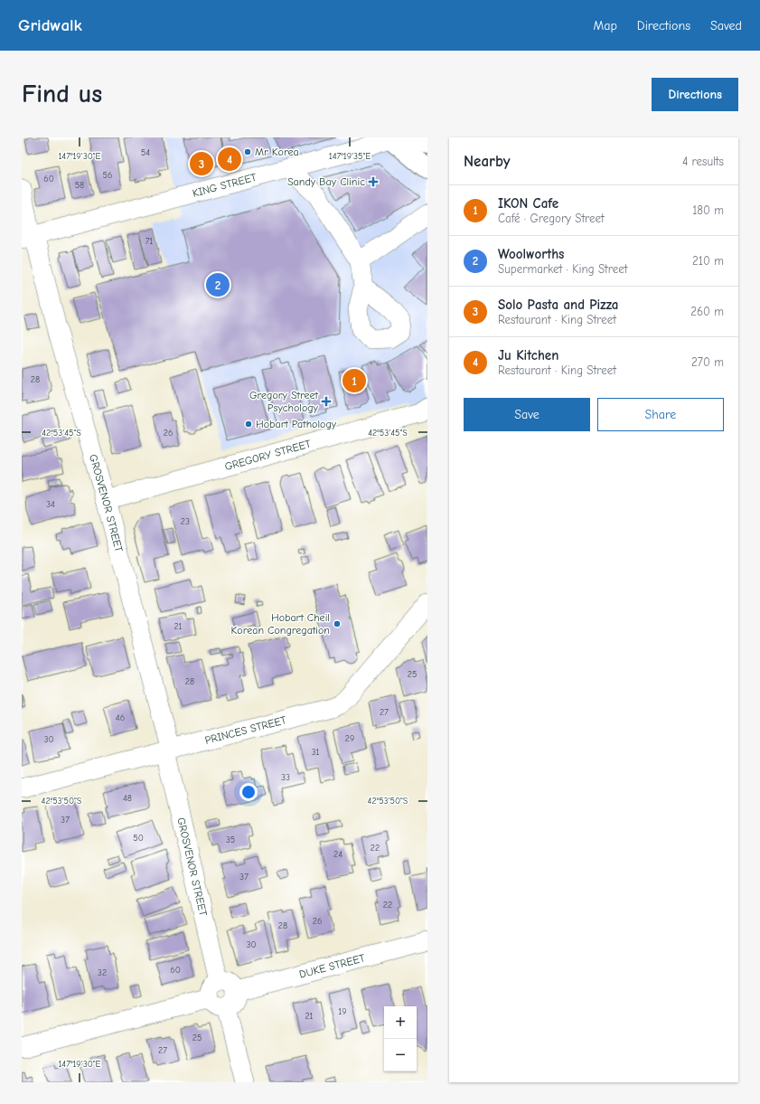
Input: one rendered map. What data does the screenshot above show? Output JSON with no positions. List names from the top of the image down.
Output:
{
  "streets": {
    "street": [
      "KING STREET",
      "GREGORY STREET",
      "GROSVENOR STREET",
      "PRINCES STREET",
      "DUKE STREET"
    ]
  },
  "crossings": [
    ["KING STREET", "GROSVENOR STREET"],
    ["GREGORY STREET", "GROSVENOR STREET"],
    ["GROSVENOR STREET", "PRINCES STREET"],
    ["GROSVENOR STREET", "DUKE STREET"]
  ],
  "places": {
    "other": ["Mr Korea", "Hobart Pathology", "Hobart Cheil Korean Congregation"],
    "health": ["Sandy Bay Clinic", "Gregory Street Psychology"]
  },
  "house_numbers": [
    "54",
    "56",
    "60",
    "58",
    "71",
    "28",
    "26",
    "34",
    "23",
    "21",
    "25",
    "28",
    "27",
    "46",
    "29",
    "30",
    "31",
    "33",
    "48",
    "37",
    "50",
    "35",
    "22",
    "24",
    "37",
    "22",
    "26",
    "28",
    "30",
    "60",
    "32",
    "19",
    "21",
    "25",
    "27"
  ],
  "page": {
    "header": "Gridwalk",
    "nav": ["Map", "Directions", "Saved"],
    "buttons": [
      "Directions",
      ["Save", "Share"]
    ],
    "title": "Find us",
    "heading": ["Nearby", "4 results"],
    "pins": [
      "4",
      "3",
      "2",
      "1"
    ],
    "list": [
      {
        "mark": "1",
        "name": "IKON Cafe",
        "note": "Café · Gregory Street",
        "value": "180 m"
      },
      {
        "mark": "2",
        "name": "Woolworths",
        "note": "Supermarket · King Street",
        "value": "210 m"
      },
      {
        "mark": "3",
        "name": "Solo Pasta and Pizza",
        "note": "Restaurant · King Street",
        "value": "260 m"
      },
      {
        "mark": "4",
        "name": "Ju Kitchen",
        "note": "Restaurant · King Street",
        "value": "270 m"
      }
    ],
    "map_buttons": ["+", "−"]
  },
  "coordinates": [
    "147°19'30\"E",
    "147°19'35\"E",
    "42°53'45\"S",
    "42°53'50\"S"
  ]
}
